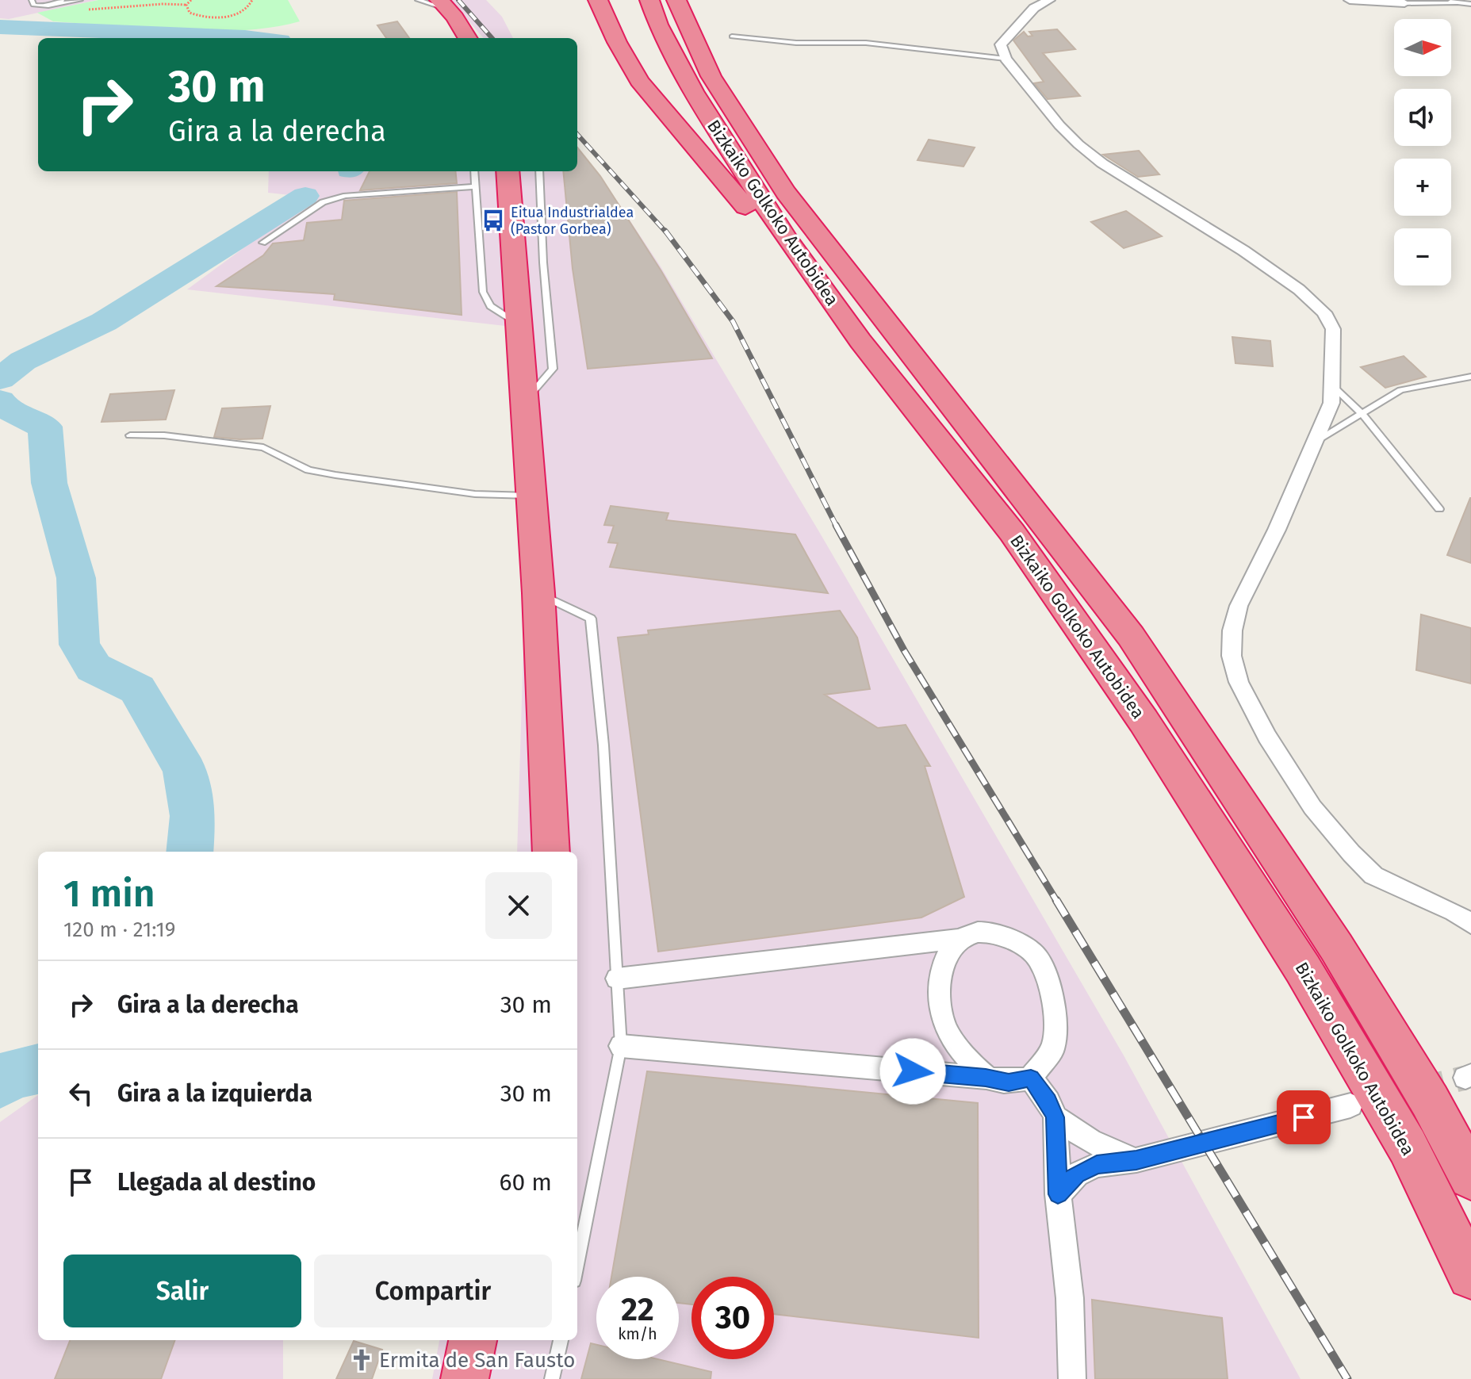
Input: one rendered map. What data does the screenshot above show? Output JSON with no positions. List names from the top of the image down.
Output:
{
  "streets": {
    "highway": ["Bizkaiko Golkoko Autobidea"]
  },
  "places": {
    "bus stop": ["Eitua Industrialdea (Pastor Gorbea)"],
    "church": ["Ermita de San Fausto"]
  },
  "north": "right",
  "page": {
    "map_buttons": ["+", "−"],
    "turn": ["30 m", "Gira a la derecha"],
    "heading": ["1 min", "120 m · 21:19"],
    "list": [
      {
        "name": "Gira a la derecha",
        "value": "30 m"
      },
      {
        "name": "Gira a la izquierda",
        "value": "30 m"
      },
      {
        "name": "Llegada al destino",
        "value": "60 m"
      }
    ],
    "buttons": ["Salir", "Compartir"],
    "speed": "22 km/h",
    "limit": "30"
  }
}
